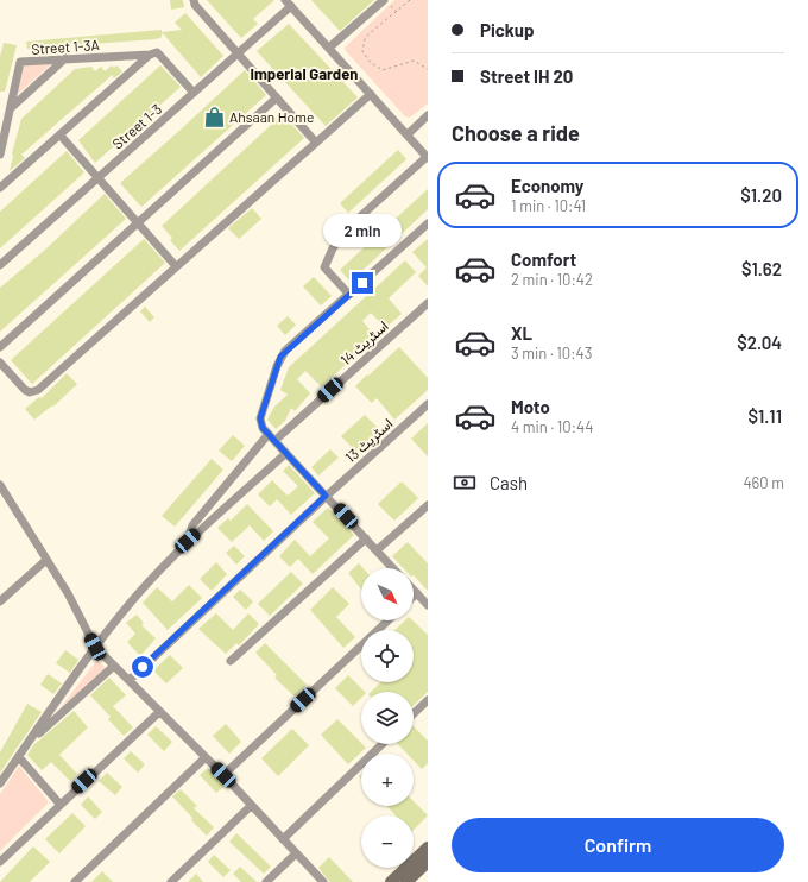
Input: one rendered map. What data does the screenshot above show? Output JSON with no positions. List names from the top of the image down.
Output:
{
  "streets": {
    "street": [
      "Street 1-3A",
      "Street 1-3",
      "اسٹریٹ 14",
      "اسٹریٹ 13"
    ]
  },
  "districts": ["Imperial Garden"],
  "places": {
    "shop": ["Ahsaan Home"]
  },
  "north": "bottom right",
  "page": {
    "banner": ["Pickup", "Street IH 20"],
    "heading": "Choose a ride",
    "list": [
      {
        "name": "Economy",
        "note": "1 min · 10:41",
        "value": "$1.20"
      },
      {
        "name": "Comfort",
        "note": "2 min · 10:42",
        "value": "$1.62"
      },
      {
        "name": "XL",
        "note": "3 min · 10:43",
        "value": "$2.04"
      },
      {
        "name": "Moto",
        "note": "4 min · 10:44",
        "value": "$1.11"
      }
    ],
    "bubble": "2 min",
    "pay": ["Cash", "460 m"],
    "map_buttons": ["+", "−"],
    "buttons": "Confirm"
  }
}
